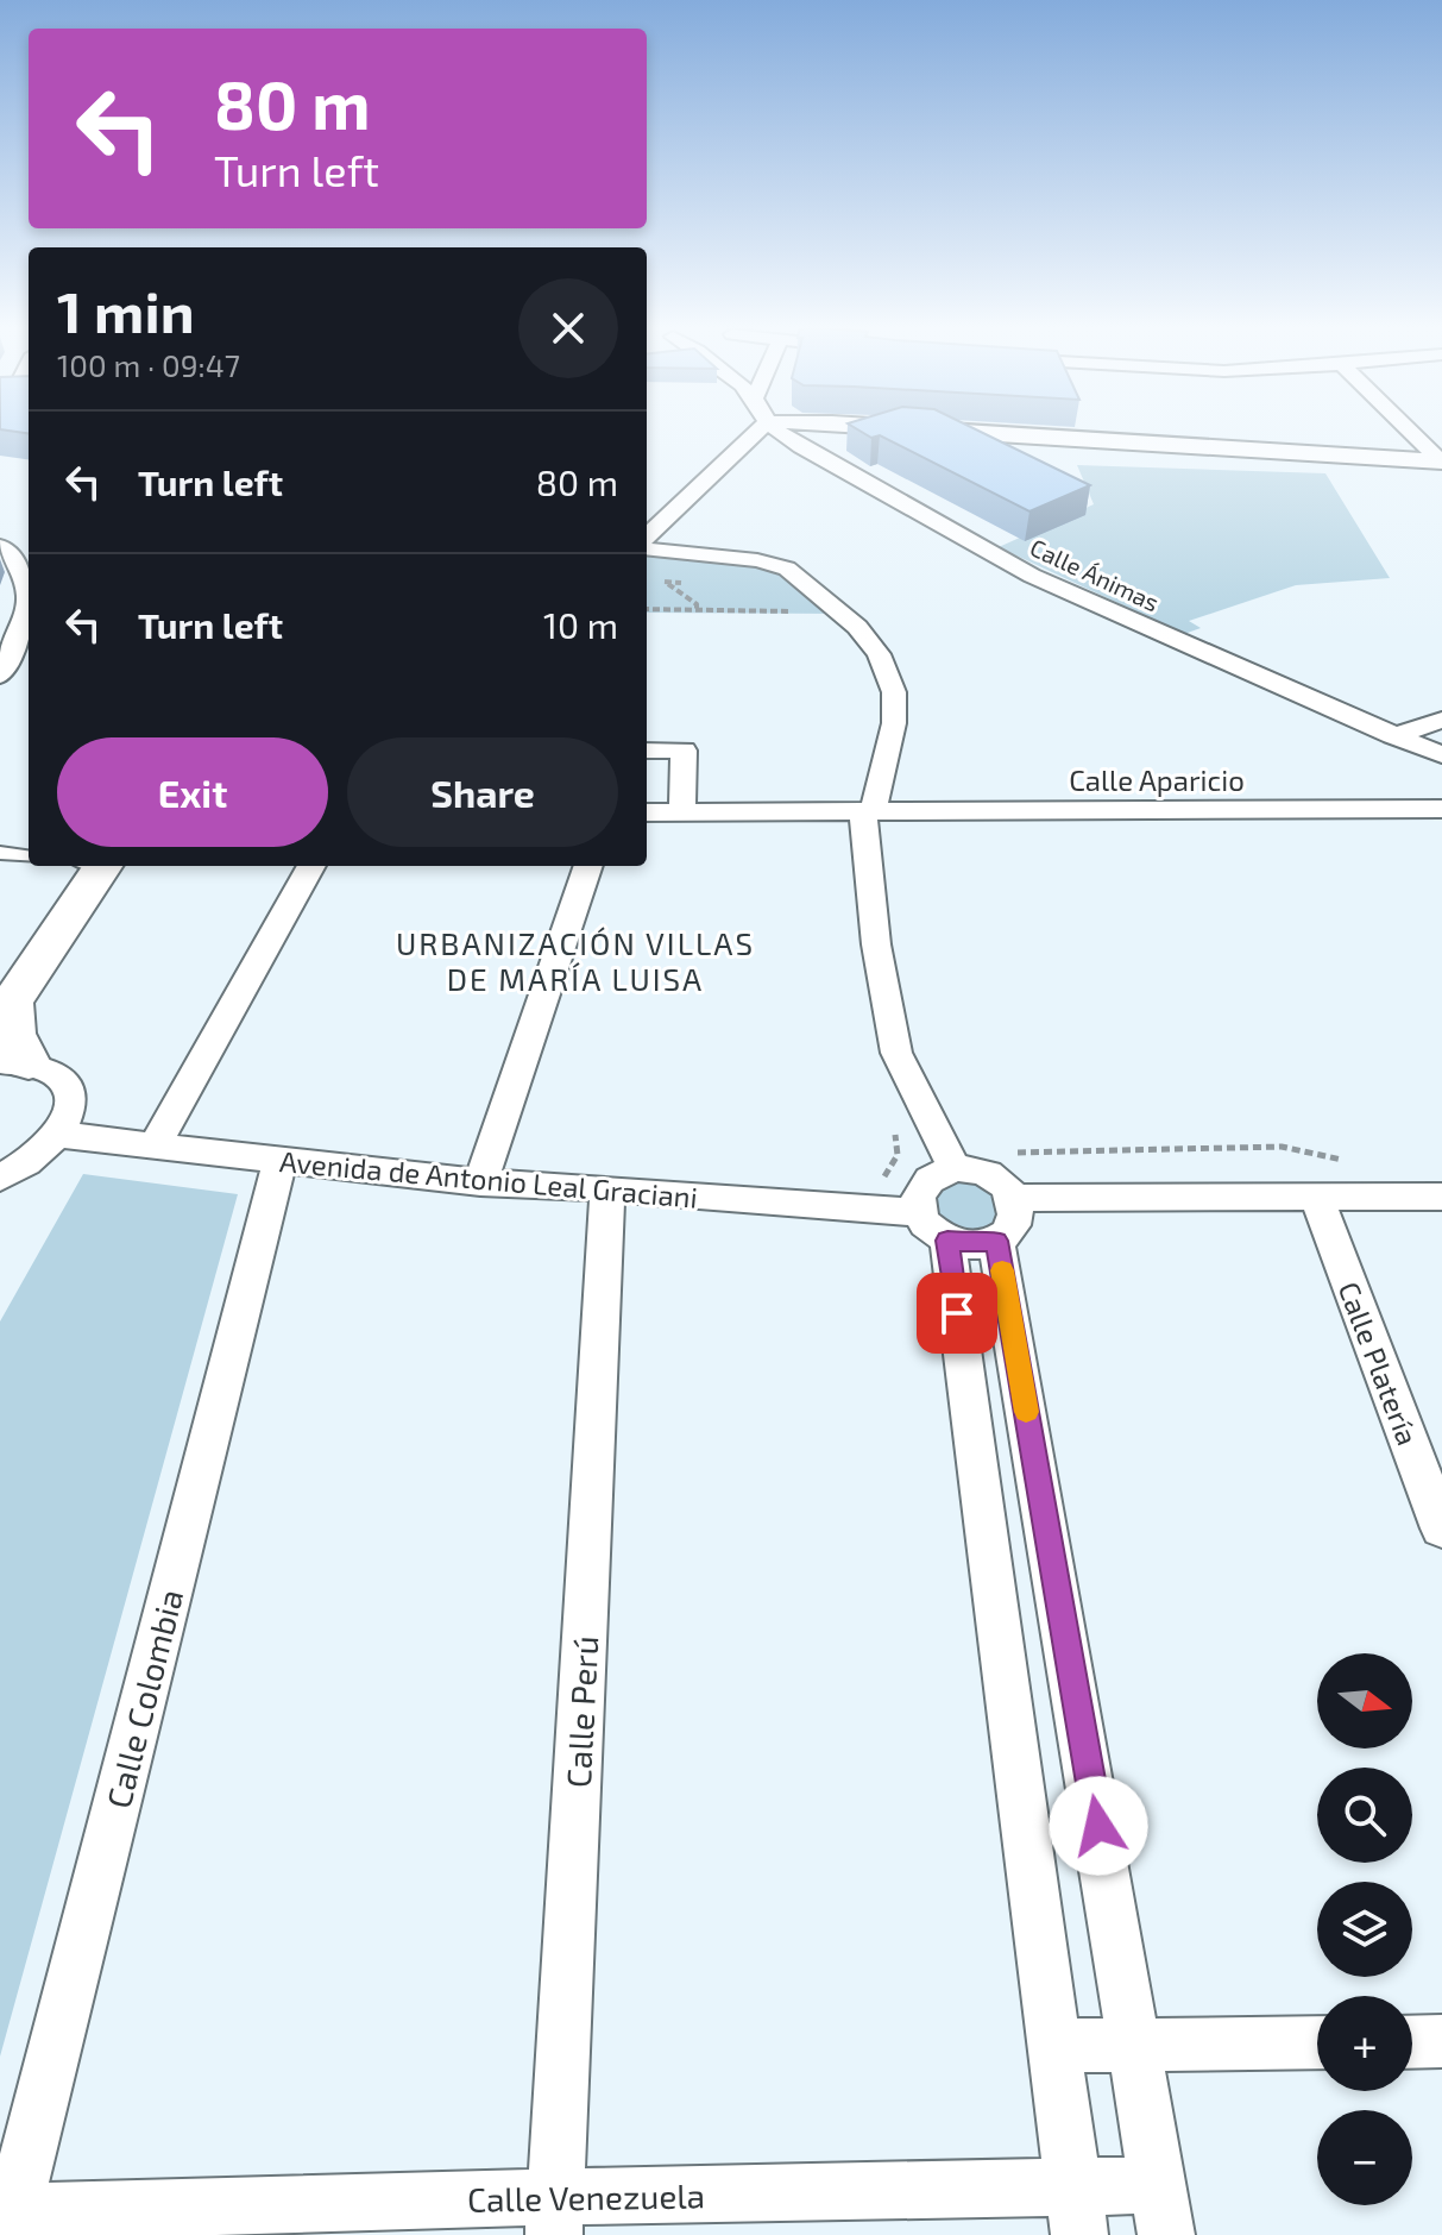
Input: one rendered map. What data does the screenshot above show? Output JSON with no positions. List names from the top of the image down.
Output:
{
  "streets": {
    "street": [
      "Calle Ánimas",
      "Calle Aparicio",
      "Avenida de Antonio Leal Graciani",
      "Calle Platería",
      "Calle Colombia",
      "Calle Perú",
      "Calle Venezuela"
    ]
  },
  "crossings": [
    ["Avenida de Antonio Leal Graciani", "Calle Colombia"],
    ["Avenida de Antonio Leal Graciani", "Calle Perú"],
    ["Calle Colombia", "Calle Venezuela"],
    ["Calle Perú", "Calle Venezuela"]
  ],
  "districts": ["URBANIZACIÓN VILLAS DE MARÍA LUISA"],
  "north": "right",
  "page": {
    "turn": ["80 m", "Turn left"],
    "heading": ["1 min", "100 m · 09:47"],
    "list": [
      {
        "name": "Turn left",
        "value": "80 m"
      },
      {
        "name": "Turn left",
        "value": "10 m"
      }
    ],
    "buttons": ["Exit", "Share"],
    "map_buttons": ["+", "−"]
  }
}
